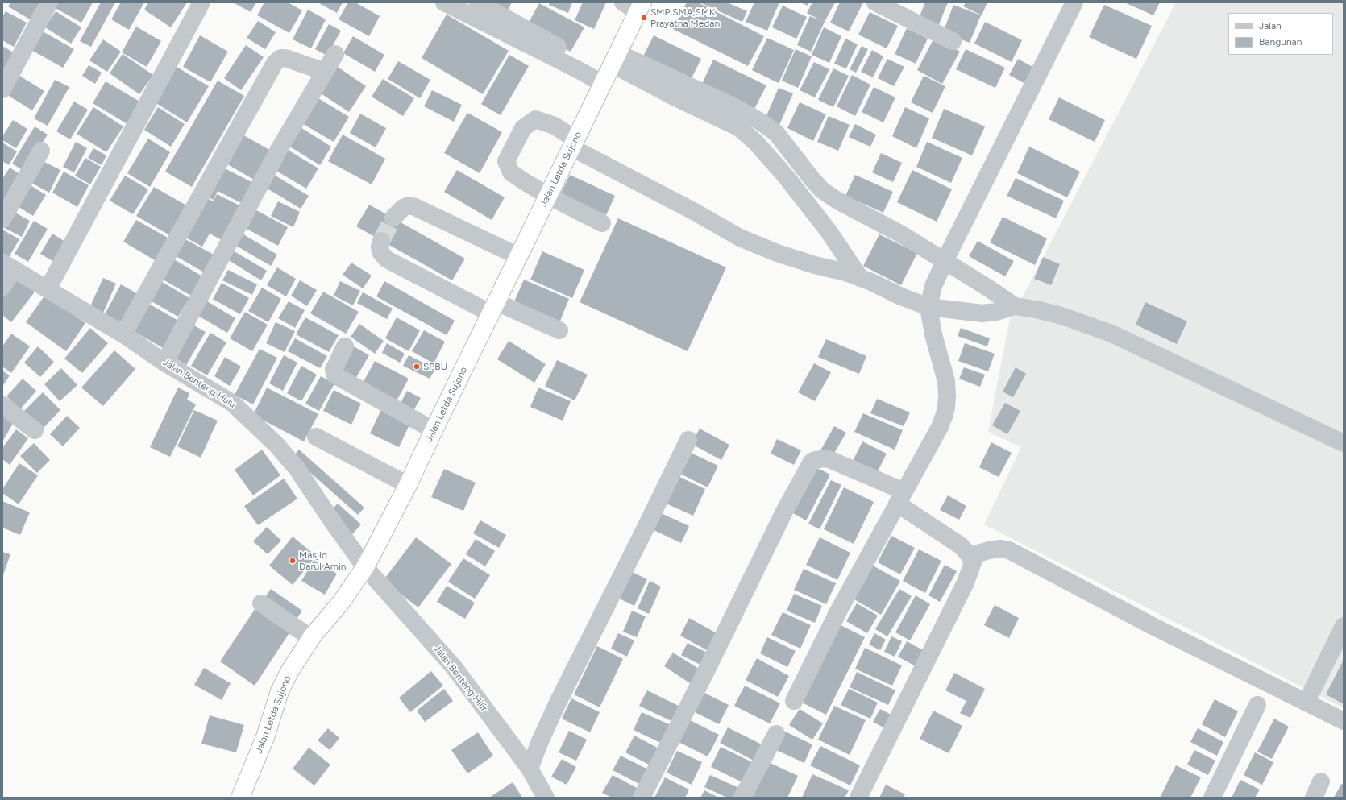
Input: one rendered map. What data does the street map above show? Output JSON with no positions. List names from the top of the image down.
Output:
{
  "streets": {
    "highway": ["Jalan Letda Sujono"],
    "street": ["Jalan Benteng Hulu", "Jalan Benteng Hilir"]
  },
  "crossings": [
    ["Jalan Letda Sujono", "Jalan Benteng Hulu"],
    ["Jalan Letda Sujono", "Jalan Benteng Hilir"],
    ["Jalan Benteng Hulu", "Jalan Benteng Hilir"]
  ],
  "places": ["SMP,SMA,SMK Prayatna Medan", "SPBU", "Masjid Darul Amin"],
  "legend": ["Jalan", "Bangunan"]
}
